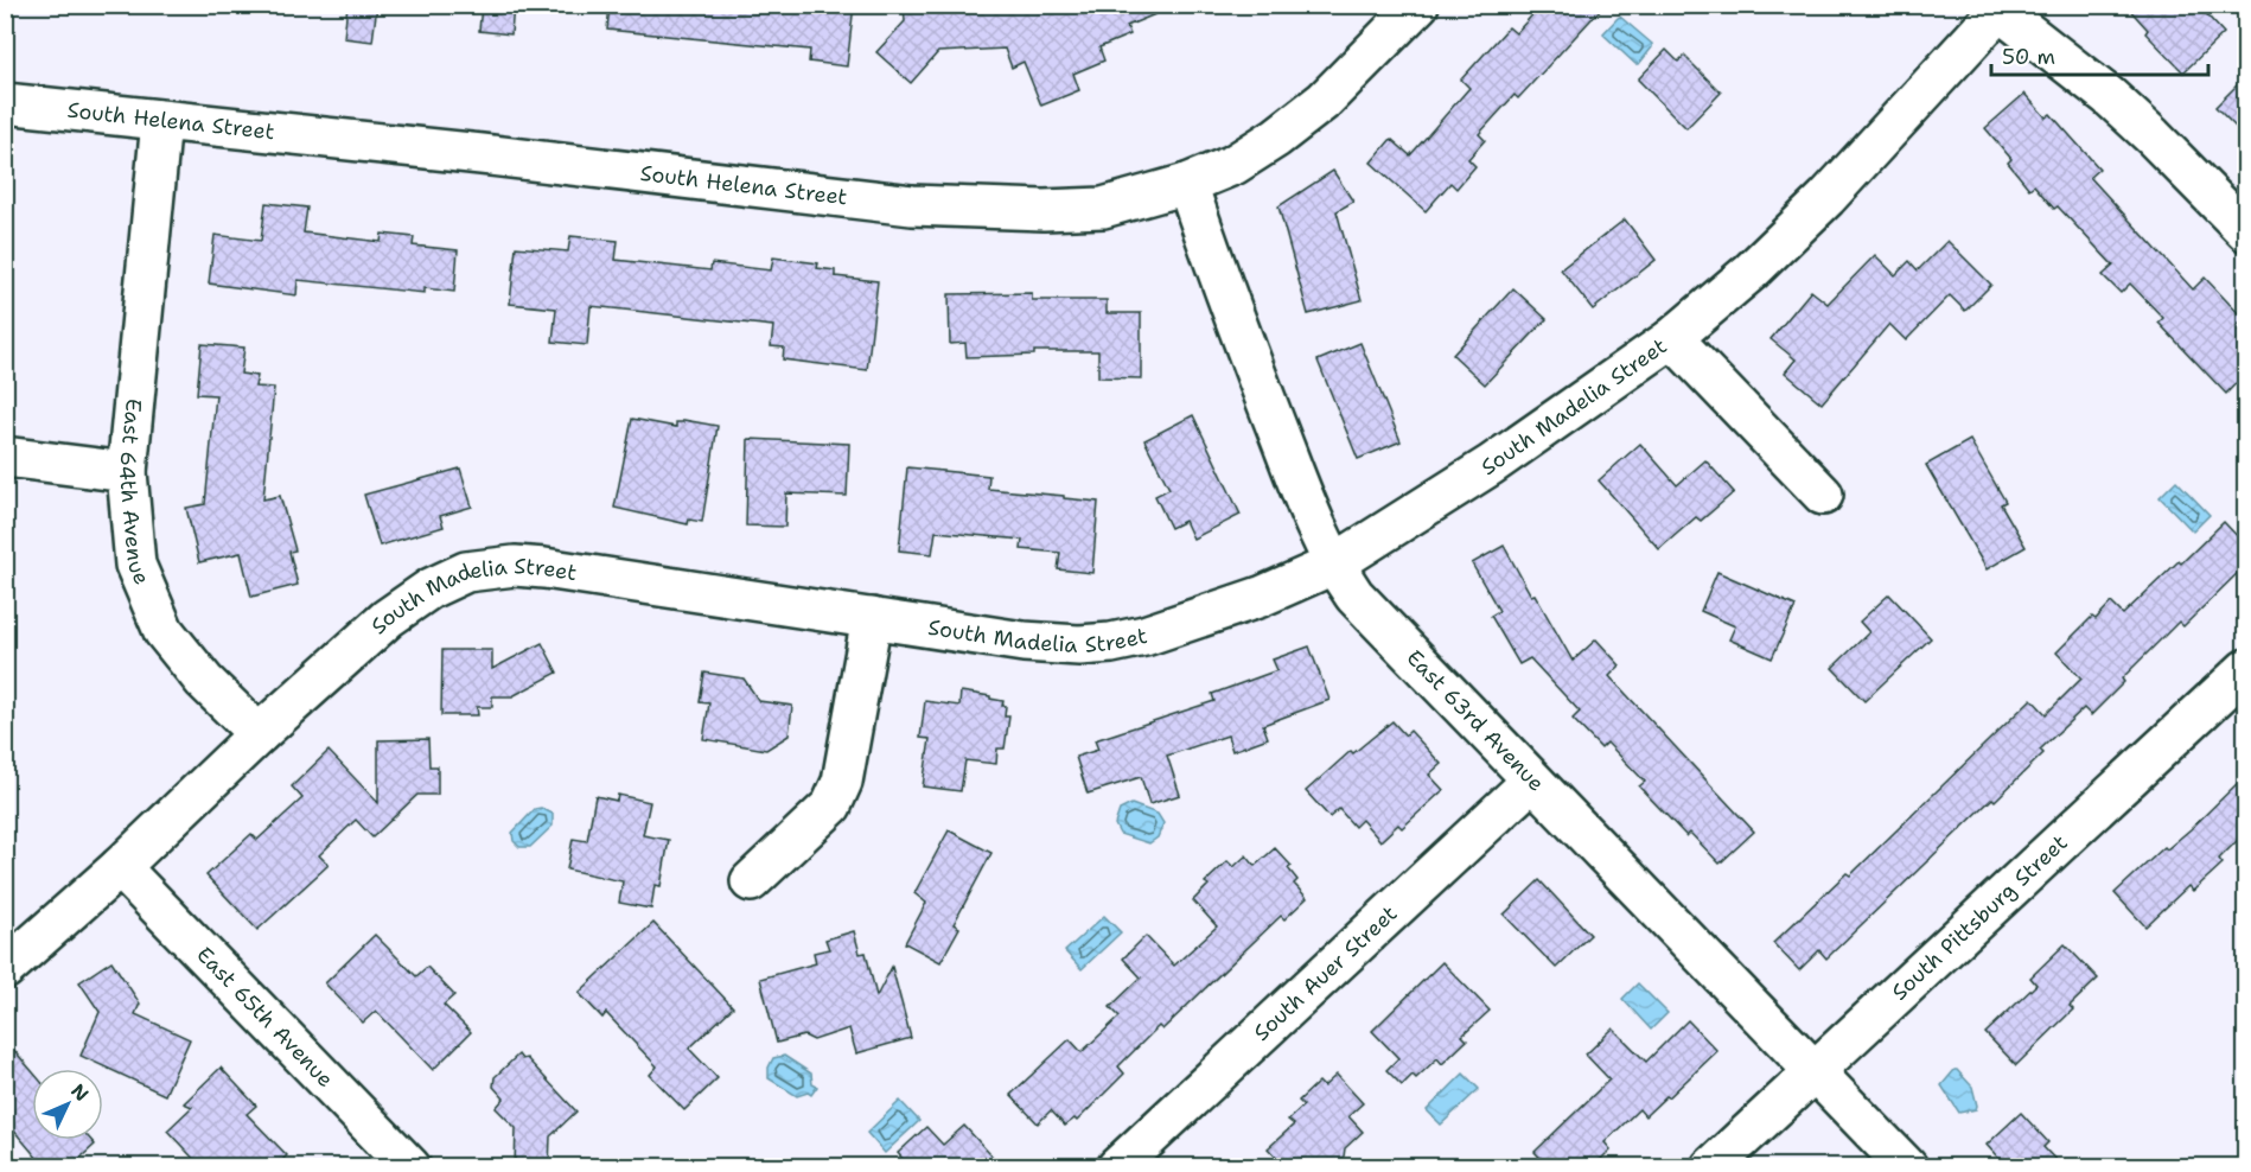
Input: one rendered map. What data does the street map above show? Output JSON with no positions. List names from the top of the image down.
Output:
{
  "streets": {
    "street": [
      "South Helena Street",
      "South Madelia Street",
      "East 64th Avenue",
      "East 63rd Avenue",
      "South Pittsburg Street",
      "South Auer Street",
      "East 65th Avenue"
    ]
  },
  "crossings": [
    ["South Helena Street", "East 64th Avenue"],
    ["South Helena Street", "East 63rd Avenue"],
    ["South Madelia Street", "East 64th Avenue"],
    ["South Madelia Street", "East 63rd Avenue"],
    ["South Madelia Street", "East 65th Avenue"],
    ["East 63rd Avenue", "South Pittsburg Street"],
    ["East 63rd Avenue", "South Auer Street"]
  ],
  "scale_bar": "50 m",
  "north": "top right"
}
